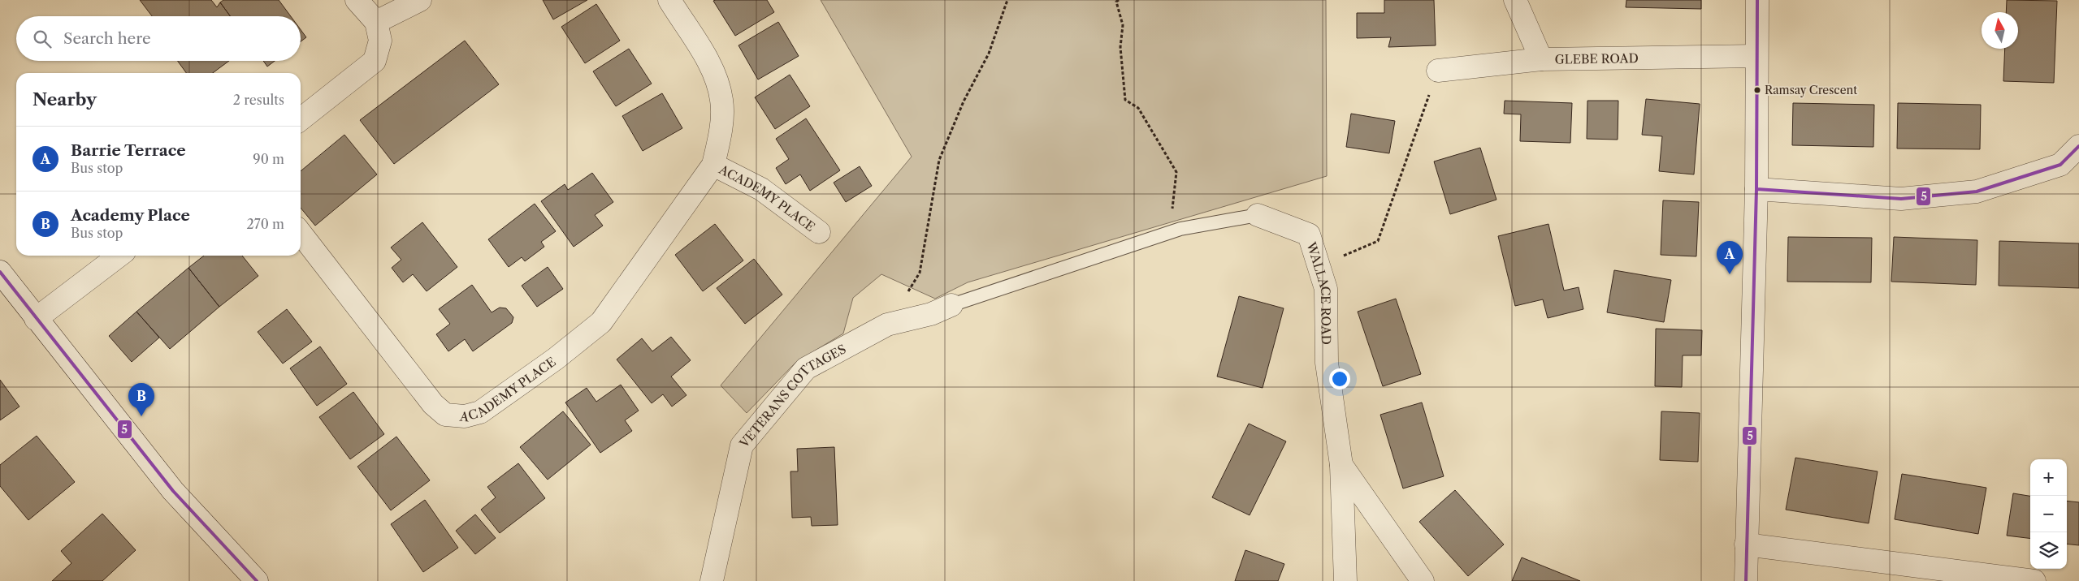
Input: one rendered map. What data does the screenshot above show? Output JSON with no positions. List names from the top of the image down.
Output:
{
  "streets": {
    "street": [
      "GLEBE ROAD",
      "ACADEMY PLACE",
      "WALLACE ROAD",
      "VETERANS COTTAGES"
    ]
  },
  "crossings": [
    ["WALLACE ROAD", "VETERANS COTTAGES"]
  ],
  "places": ["Ramsay Crescent"],
  "lines": ["transit line 5"],
  "north": "top",
  "page": {
    "search": "Search here",
    "heading": ["Nearby", "2 results"],
    "list": [
      {
        "mark": "A",
        "name": "Barrie Terrace",
        "note": "Bus stop",
        "value": "90 m"
      },
      {
        "mark": "B",
        "name": "Academy Place",
        "note": "Bus stop",
        "value": "270 m"
      }
    ],
    "pins": ["A", "B"],
    "map_buttons": ["+", "−"]
  }
}
